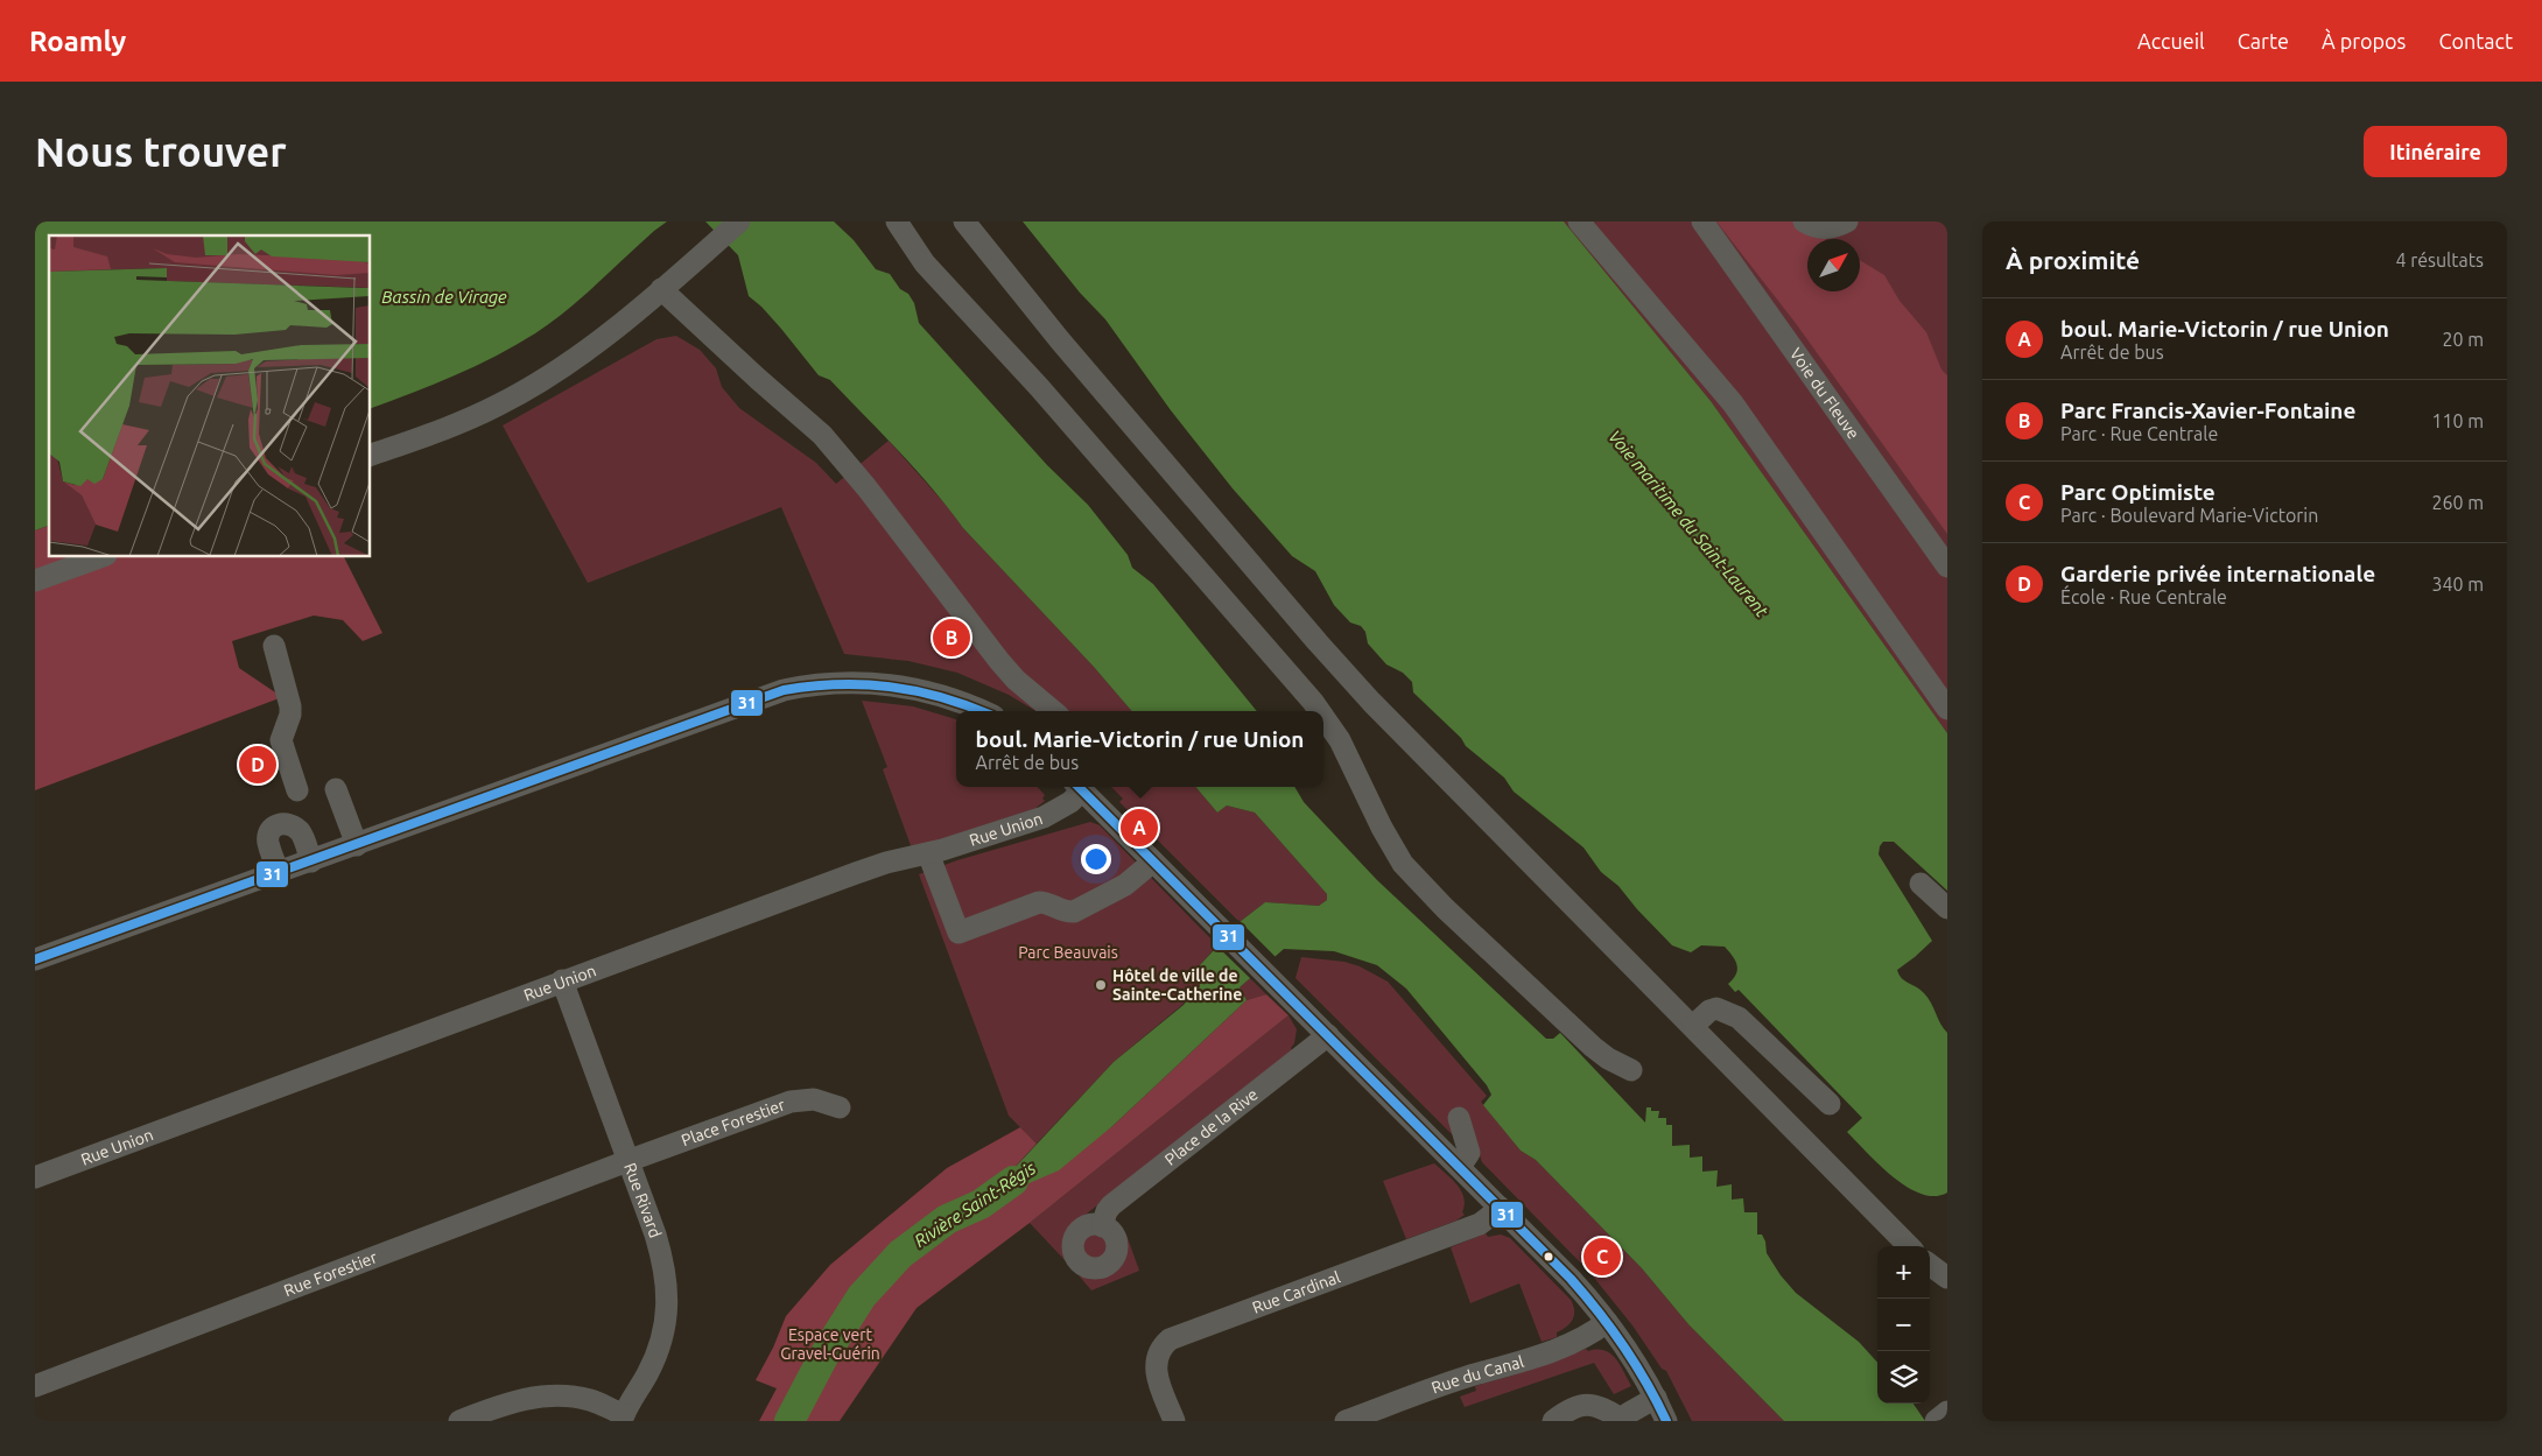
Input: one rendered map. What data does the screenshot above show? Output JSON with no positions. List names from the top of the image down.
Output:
{
  "streets": {
    "street": [
      "Voie du Fleuve",
      "Rue Union",
      "Place Forestier",
      "Place de la Rive",
      "Rue Rivard",
      "Rue Forestier",
      "Rue Cardinal",
      "Rue du Canal"
    ]
  },
  "crossings": [
    ["Rue Union", "Rue Rivard"],
    ["Place Forestier", "Rue Rivard"],
    ["Place Forestier", "Rue Forestier"],
    ["Rue Rivard", "Rue Forestier"]
  ],
  "water": ["Bassin de Virage", "Voie maritime du Saint-Laurent", "Rivière Saint-Régis"],
  "parks": ["Parc Beauvais", "Espace vert Gravel-Guérin"],
  "places": ["Hôtel de ville de Sainte-Catherine"],
  "lines": ["transit line 31"],
  "north": "top right",
  "page": {
    "header": "Roamly",
    "nav": [
      "Accueil",
      "Carte",
      "À propos",
      "Contact"
    ],
    "buttons": "Itinéraire",
    "title": "Nous trouver",
    "heading": ["À proximité", "4 résultats"],
    "list": [
      {
        "mark": "A",
        "name": "boul. Marie-Victorin / rue Union",
        "note": "Arrêt de bus",
        "value": "20 m"
      },
      {
        "mark": "B",
        "name": "Parc Francis-Xavier-Fontaine",
        "note": "Parc · Rue Centrale",
        "value": "110 m"
      },
      {
        "mark": "C",
        "name": "Parc Optimiste",
        "note": "Parc · Boulevard Marie-Victorin",
        "value": "260 m"
      },
      {
        "mark": "D",
        "name": "Garderie privée internationale",
        "note": "École · Rue Centrale",
        "value": "340 m"
      }
    ],
    "pins": [
      "B",
      "D",
      "A",
      "C"
    ],
    "popup": ["boul. Marie-Victorin / rue Union", "Arrêt de bus"],
    "map_buttons": ["+", "−"]
  }
}
